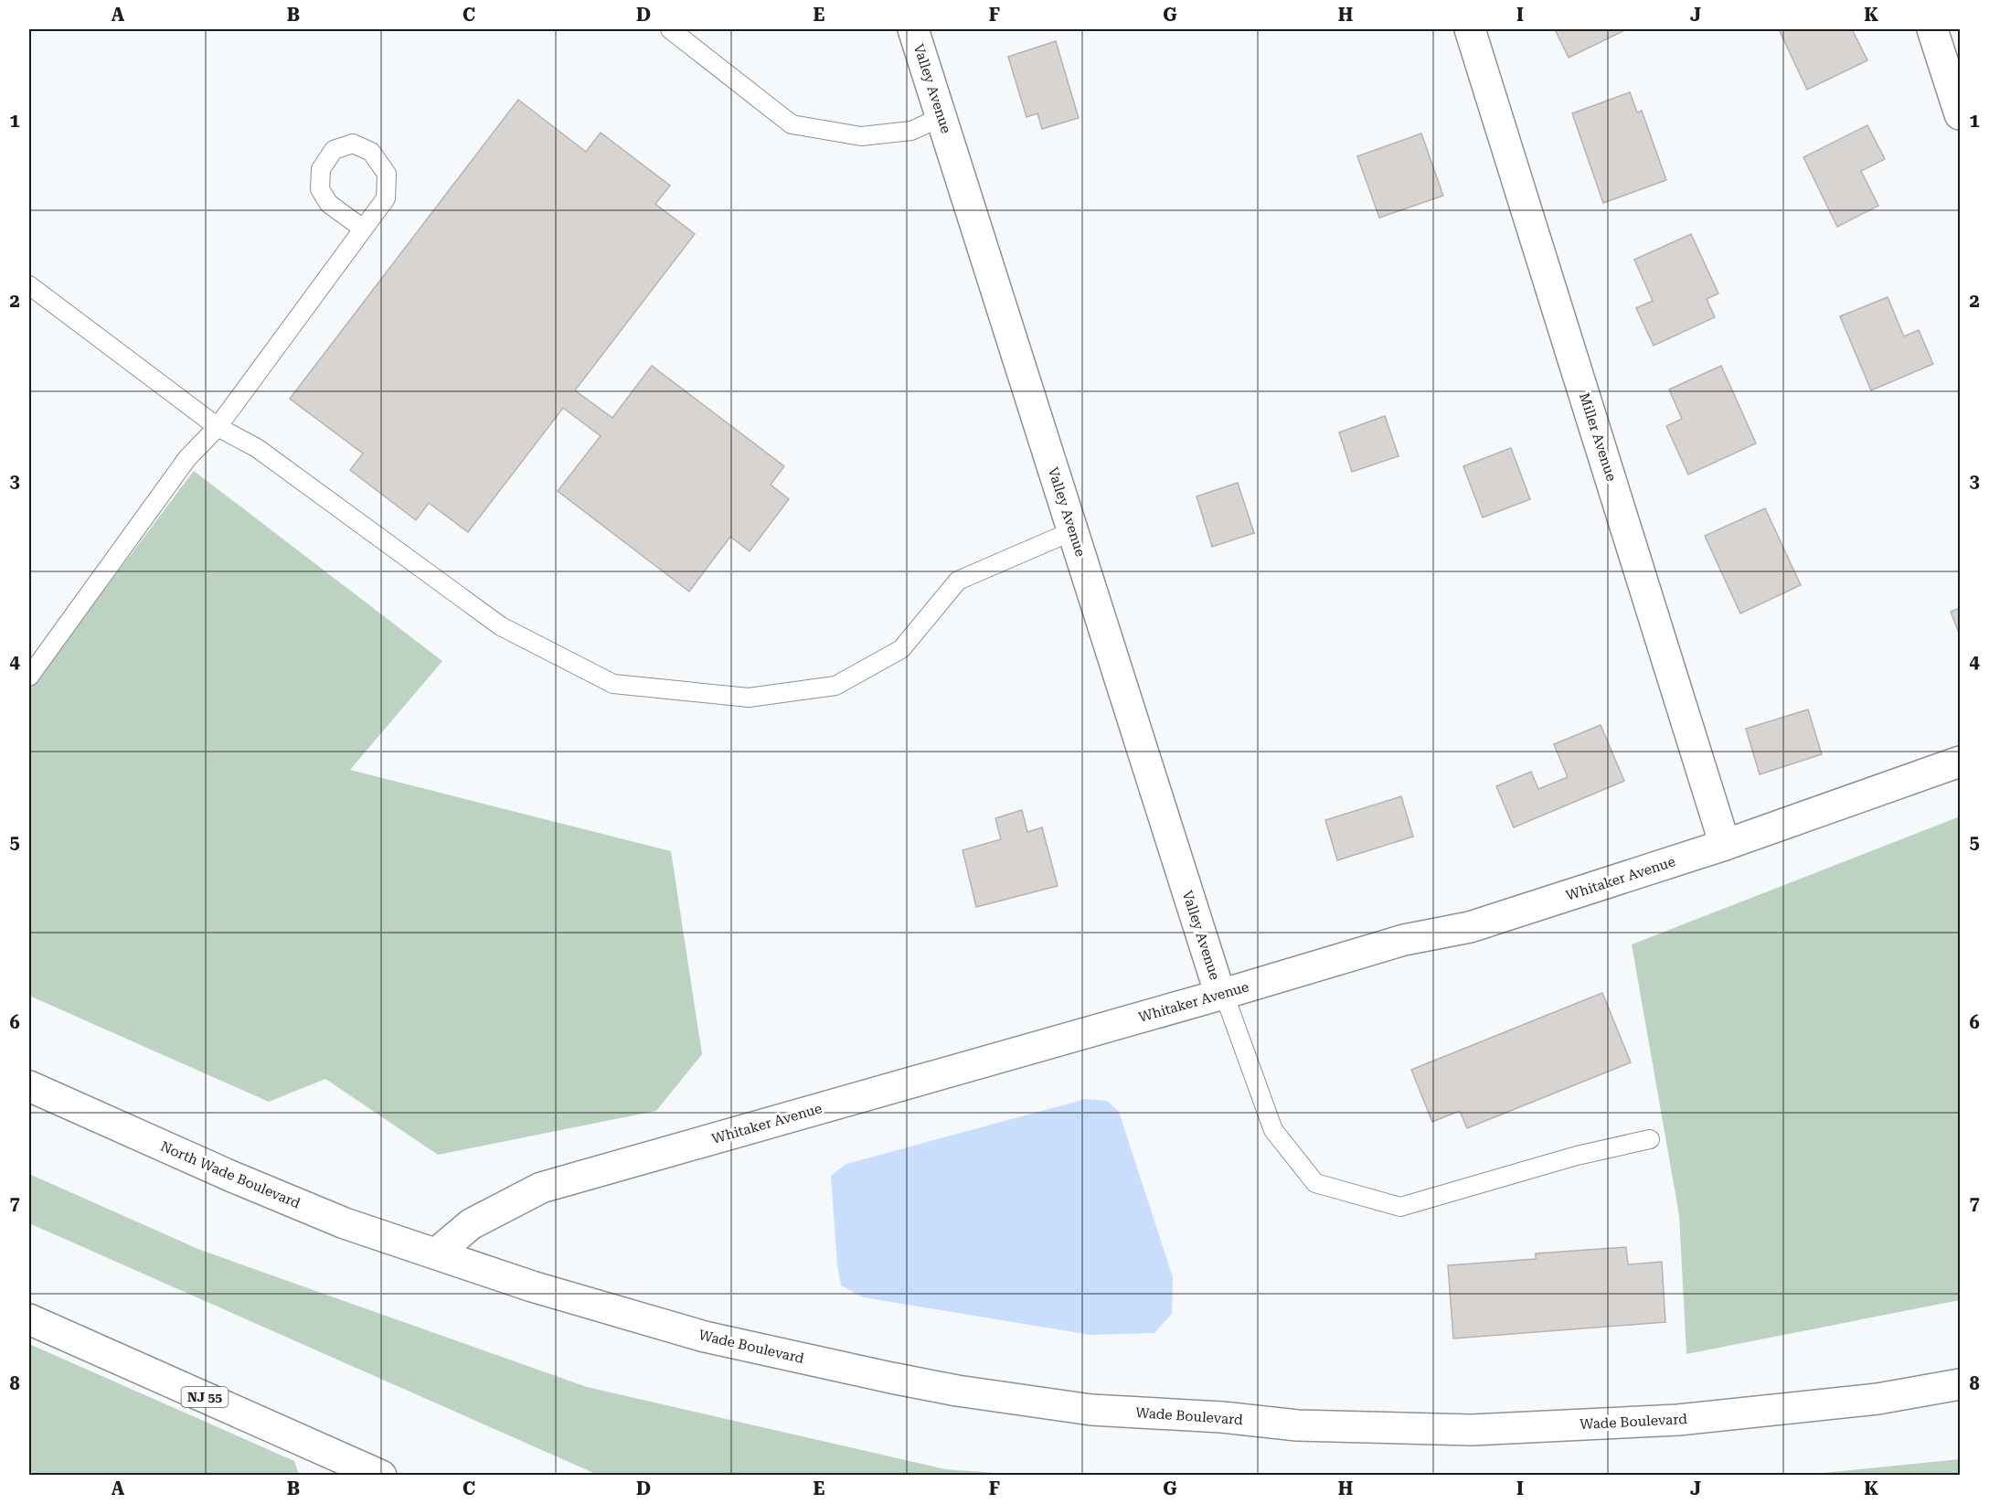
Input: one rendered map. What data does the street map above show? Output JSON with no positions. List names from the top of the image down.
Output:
{
  "streets": {
    "main road": [
      "Valley Avenue",
      "Miller Avenue",
      "Whitaker Avenue",
      "North Wade Boulevard",
      "Wade Boulevard",
      "NJ 55"
    ]
  },
  "crossings": [
    ["Valley Avenue", "Whitaker Avenue"],
    ["Miller Avenue", "Whitaker Avenue"],
    ["Whitaker Avenue", "North Wade Boulevard"],
    ["Whitaker Avenue", "Wade Boulevard"],
    ["North Wade Boulevard", "Wade Boulevard"]
  ],
  "grid": {
    "columns": [
      "A",
      "B",
      "C",
      "D",
      "E",
      "F",
      "G",
      "H",
      "I",
      "J",
      "K"
    ],
    "rows": [
      "1",
      "2",
      "3",
      "4",
      "5",
      "6",
      "7",
      "8"
    ]
  }
}
